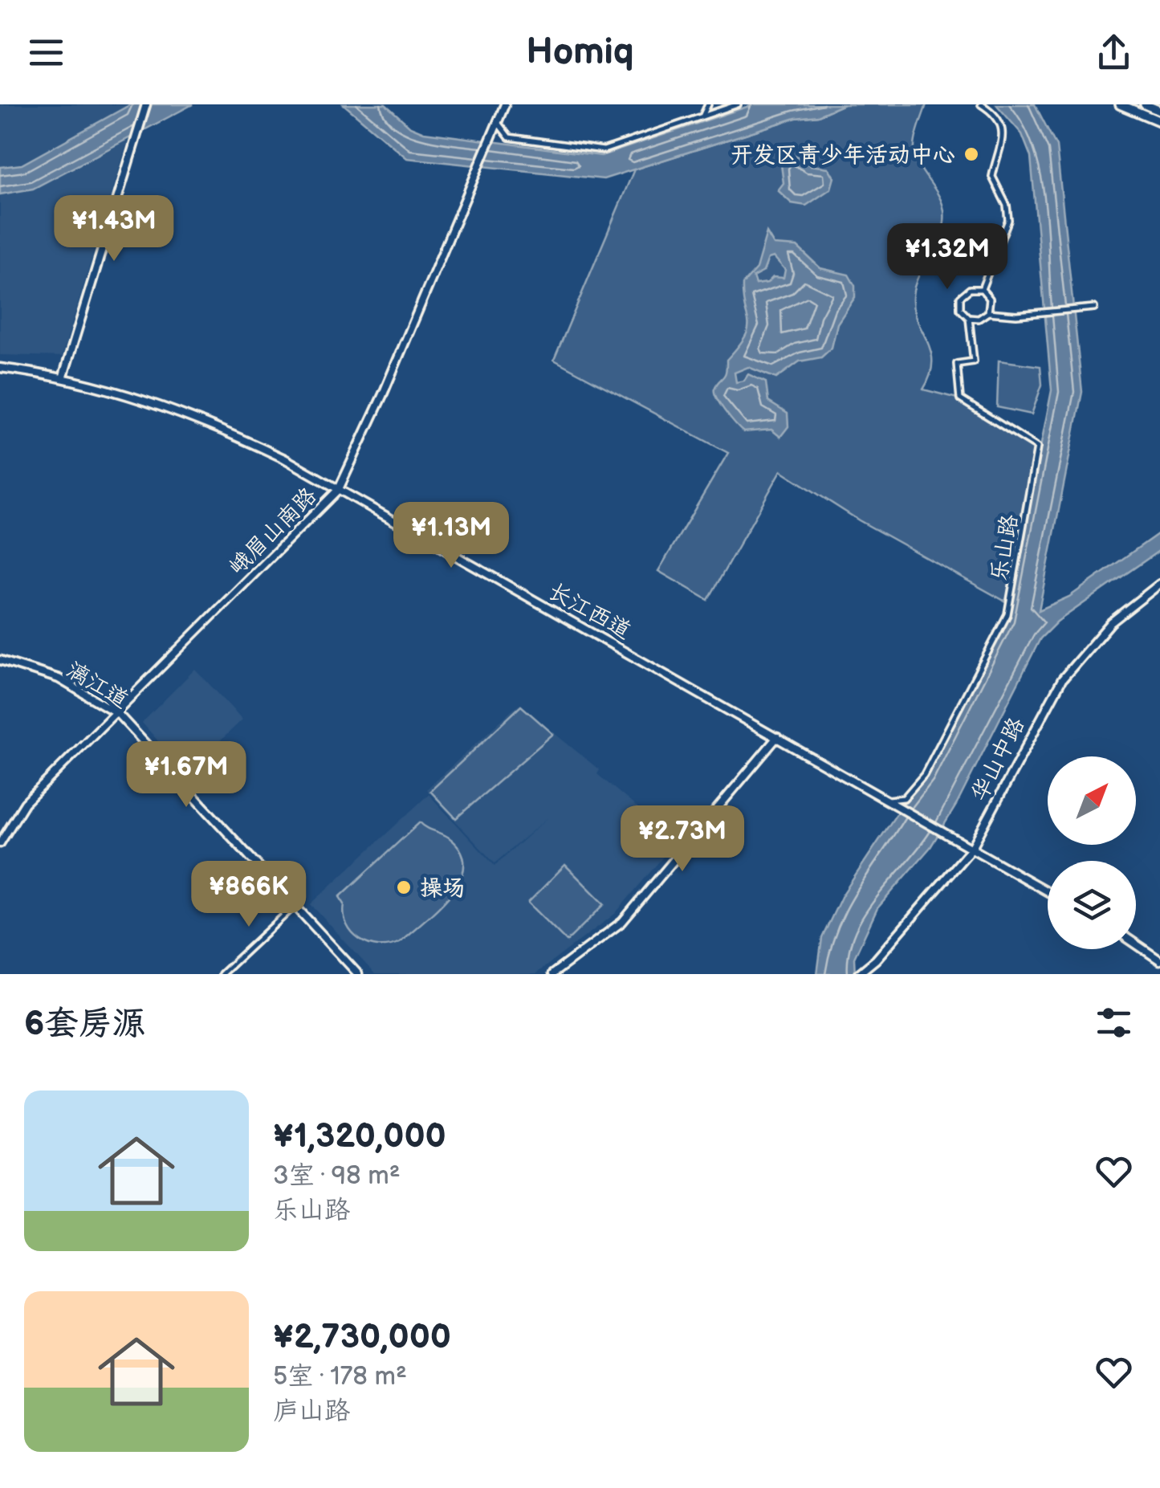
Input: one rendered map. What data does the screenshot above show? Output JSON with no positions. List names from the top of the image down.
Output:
{
  "streets": {
    "street": [
      "峨眉山南路",
      "乐山路",
      "长江西道",
      "漓江道",
      "华山中路"
    ]
  },
  "crossings": [
    ["峨眉山南路", "长江西道"],
    ["峨眉山南路", "漓江道"],
    ["乐山路", "长江西道"],
    ["长江西道", "华山中路"]
  ],
  "places": ["开发区青少年活动中心", "操场"],
  "north": "top right",
  "page": {
    "header": "Homiq",
    "price": [
      "¥1.43M",
      "¥1.32M",
      "¥1.13M",
      "¥1.67M",
      "¥2.73M",
      "¥866K"
    ],
    "heading": "6套房源",
    "list": [
      {
        "name": "¥1,320,000",
        "note": "3室 · 98 m² · 乐山路"
      },
      {
        "name": "¥2,730,000",
        "note": "5室 · 178 m² · 庐山路"
      }
    ]
  }
}
